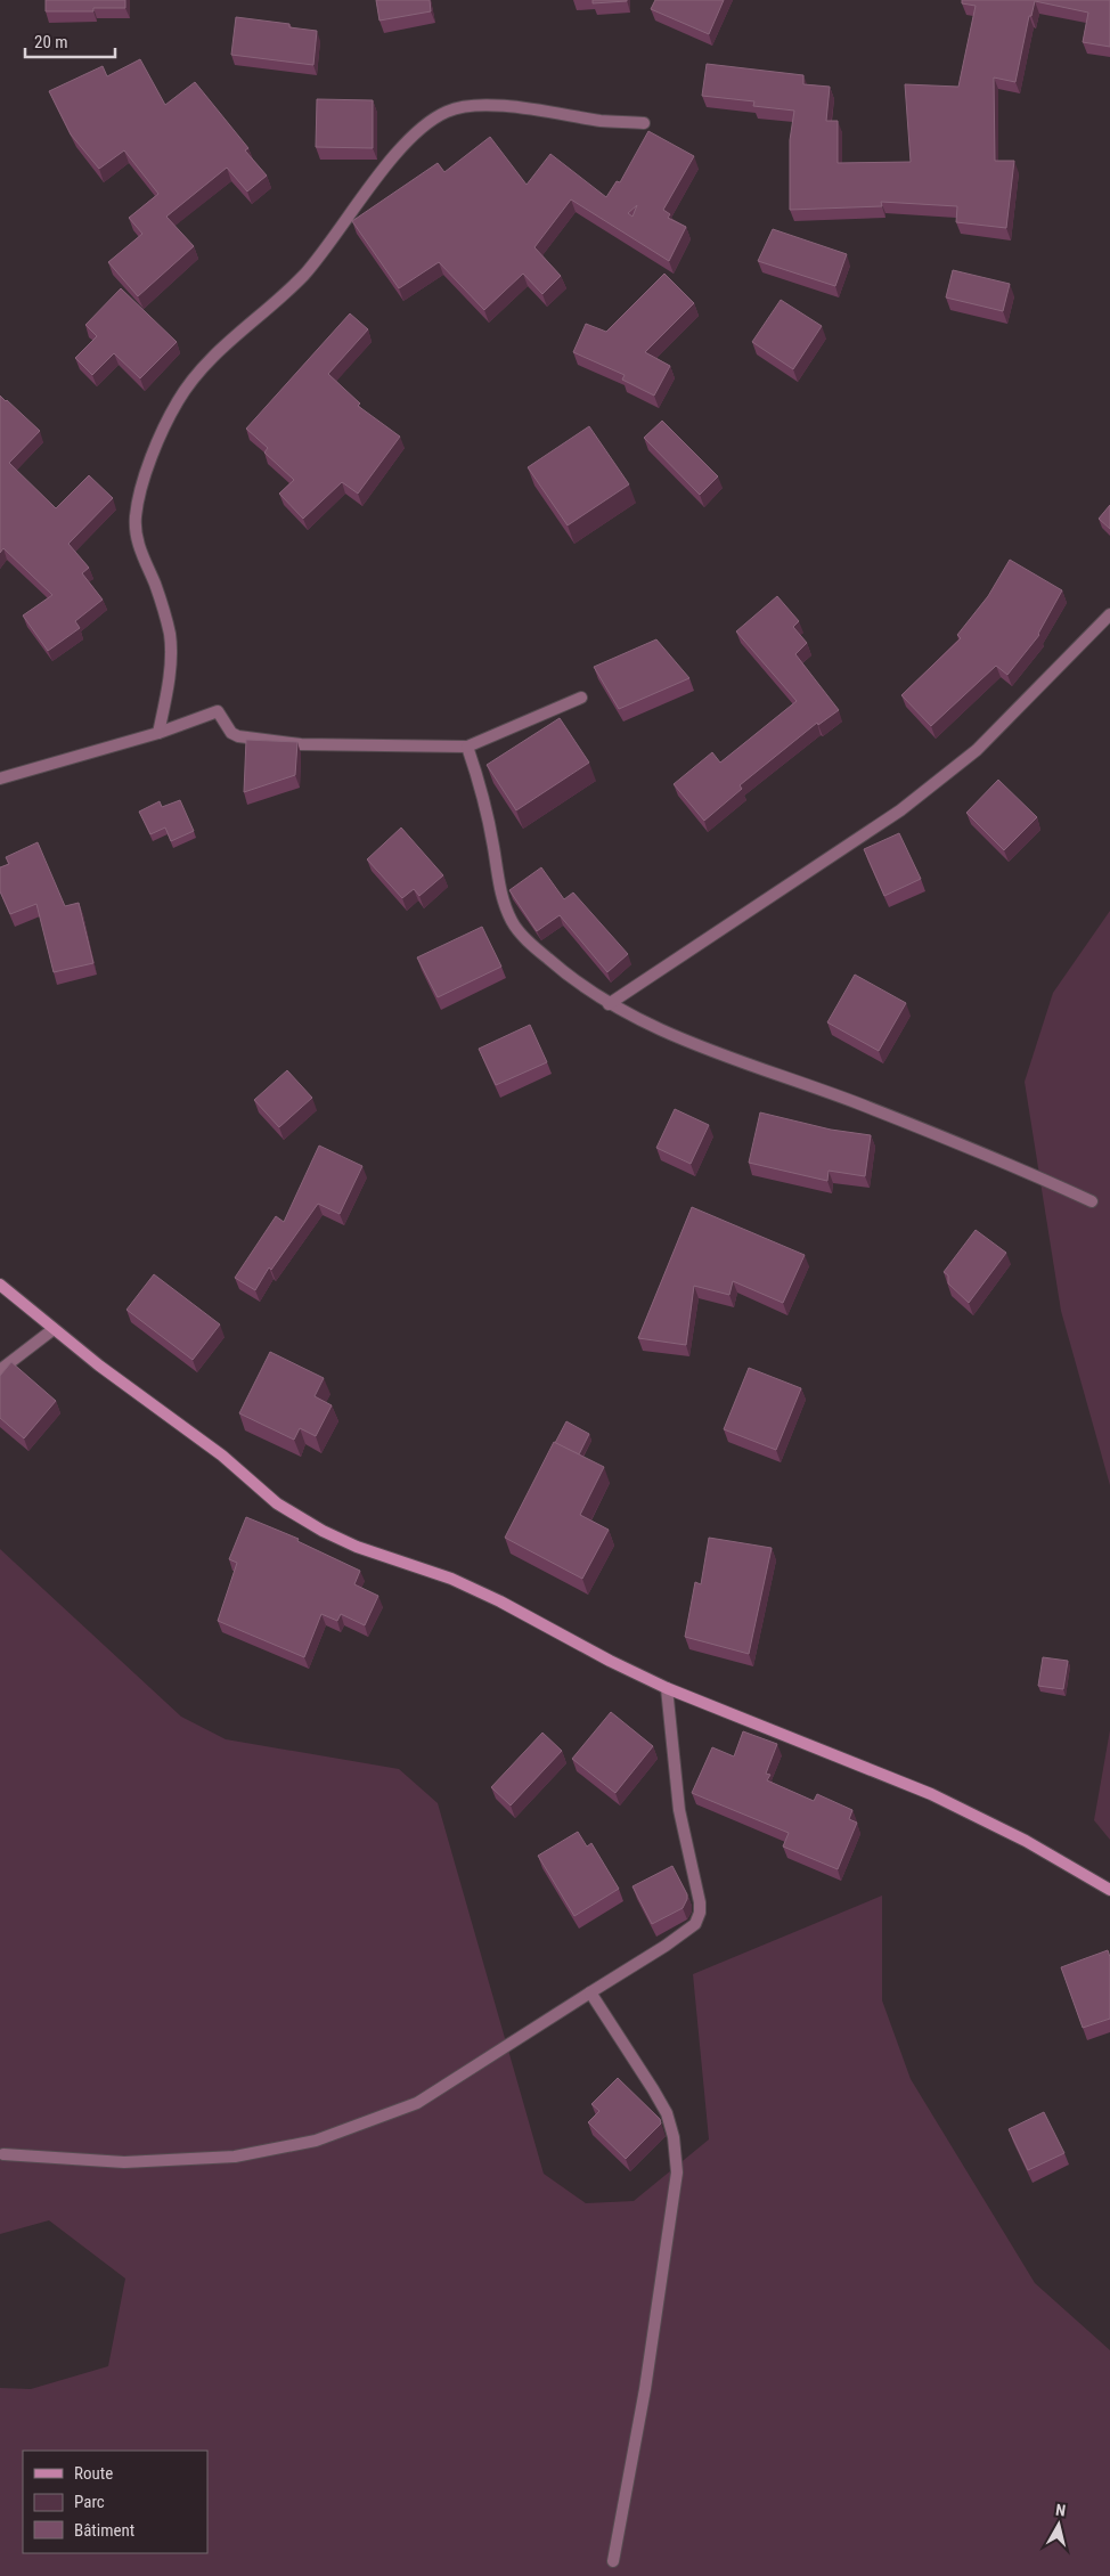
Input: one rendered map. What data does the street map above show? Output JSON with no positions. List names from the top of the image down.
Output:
{
  "legend": ["Route", "Parc", "Bâtiment"],
  "scale_bar": "20 m",
  "north": "top"
}
